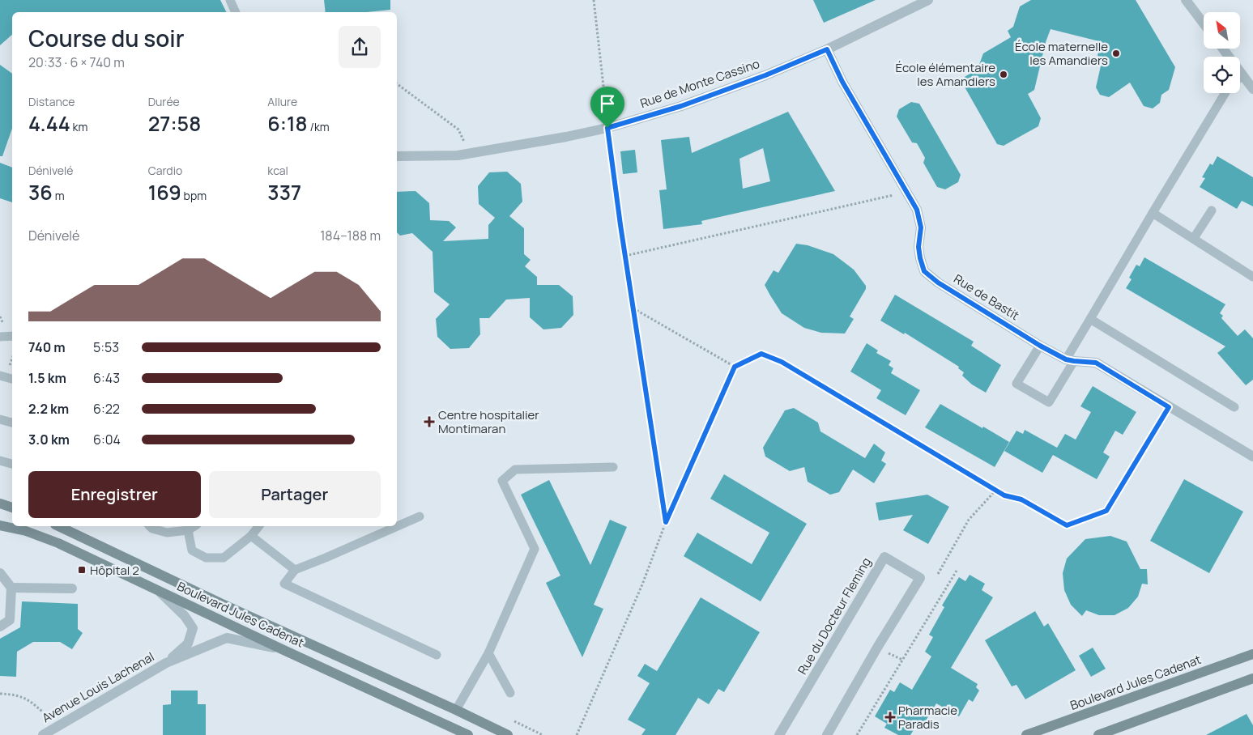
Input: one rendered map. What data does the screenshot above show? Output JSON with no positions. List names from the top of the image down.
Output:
{
  "streets": {
    "street": [
      "Rue de Monte Cassino",
      "Rue de Bastit",
      "Boulevard Jules Cadenat",
      "Rue du Docteur Fleming",
      "Avenue Louis Lachenal"
    ]
  },
  "crossings": [
    ["Rue de Monte Cassino", "Rue de Bastit"],
    ["Boulevard Jules Cadenat", "Avenue Louis Lachenal"]
  ],
  "places": {
    "other": ["École maternelle les Amandiers", "École élémentaire les Amandiers"],
    "health": ["Centre hospitalier Montimaran", "Pharmacie Paradis"],
    "transit": ["Hôpital 2"]
  },
  "north": "top left",
  "page": {
    "heading": ["Course du soir", "20:33 · 6 × 740 m"],
    "stats": [
      ["Distance", "4.44 km"],
      ["Durée", "27:58"],
      ["Allure", "6:18 /km"],
      ["Dénivelé", "36 m"],
      ["Cardio", "169 bpm"],
      ["kcal", "337"]
    ],
    "chart": ["Dénivelé", "184–188 m"],
    "list": [
      {
        "name": "740 m",
        "note": "5:53"
      },
      {
        "name": "1.5 km",
        "note": "6:43"
      },
      {
        "name": "2.2 km",
        "note": "6:22"
      },
      {
        "name": "3.0 km",
        "note": "6:04"
      }
    ],
    "buttons": ["Enregistrer", "Partager"]
  }
}
